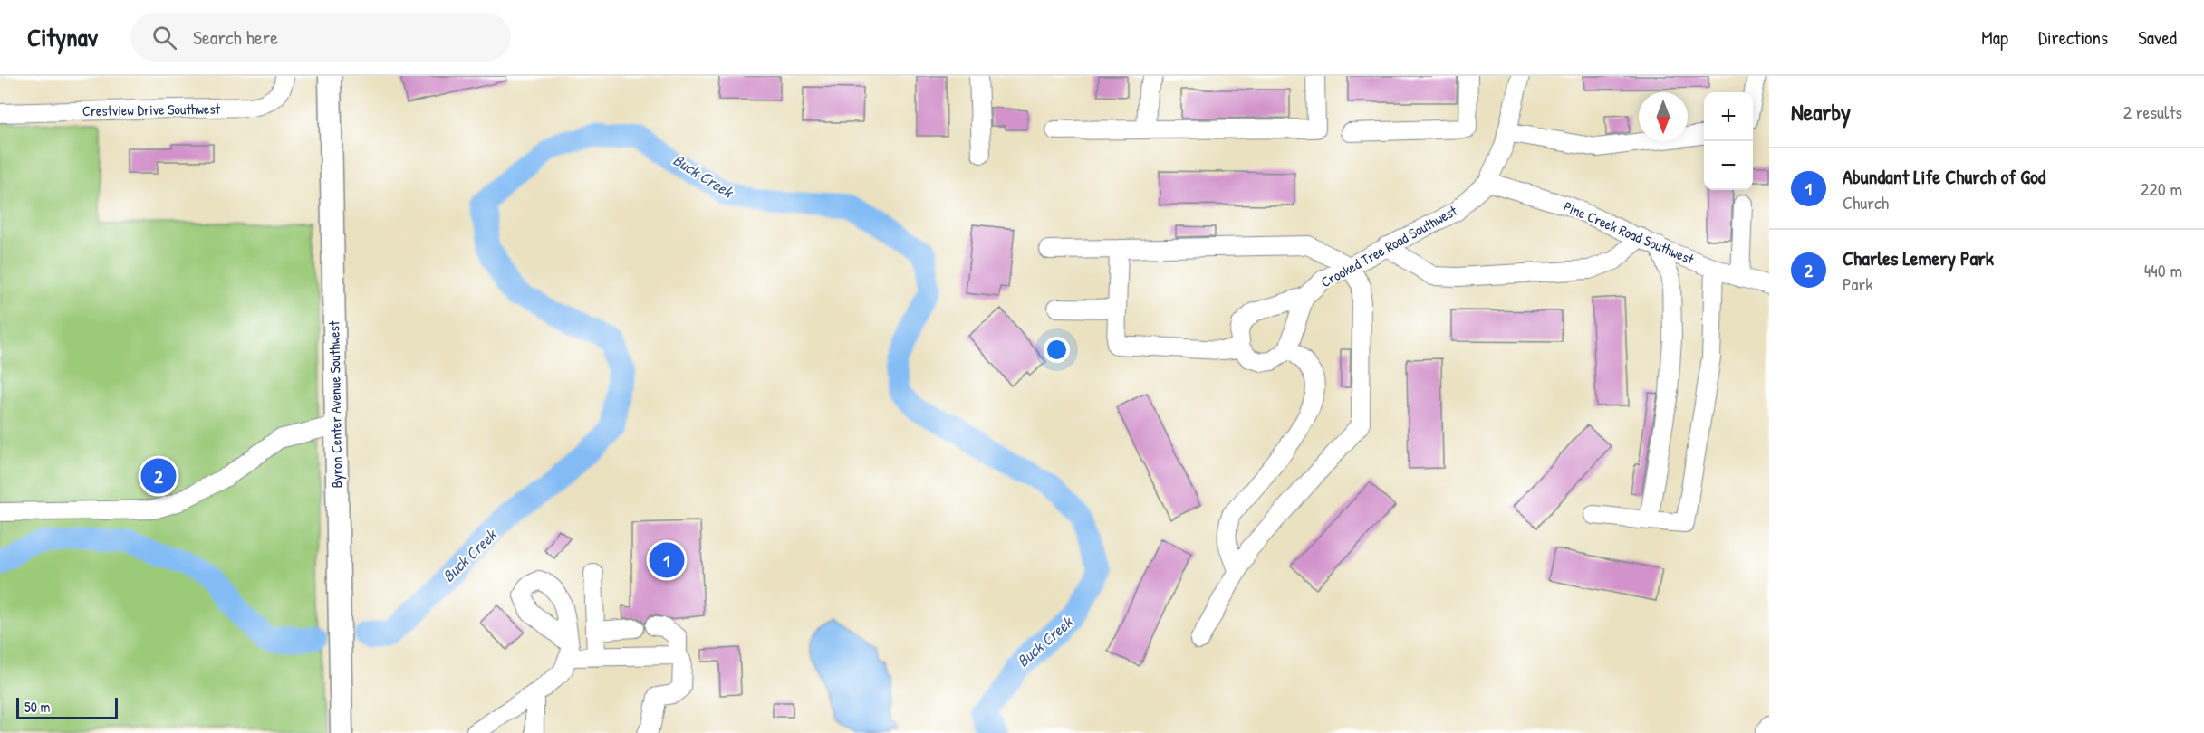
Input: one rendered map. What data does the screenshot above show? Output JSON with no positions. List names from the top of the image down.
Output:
{
  "streets": {
    "main road": ["Byron Center Avenue Southwest"],
    "street": ["Crestview Drive Southwest", "Pine Creek Road Southwest", "Crooked Tree Road Southwest"]
  },
  "crossings": [
    ["Pine Creek Road Southwest", "Crooked Tree Road Southwest"]
  ],
  "water": ["Buck Creek"],
  "scale_bar": "50 m",
  "north": "bottom",
  "page": {
    "header": "Citynav",
    "search": "Search here",
    "nav": ["Map", "Directions", "Saved"],
    "heading": ["Nearby", "2 results"],
    "map_buttons": ["+", "−"],
    "list": [
      {
        "mark": "1",
        "name": "Abundant Life Church of God",
        "note": "Church",
        "value": "220 m"
      },
      {
        "mark": "2",
        "name": "Charles Lemery Park",
        "note": "Park",
        "value": "440 m"
      }
    ],
    "pins": ["2", "1"],
    "scale": "50 m"
  }
}
